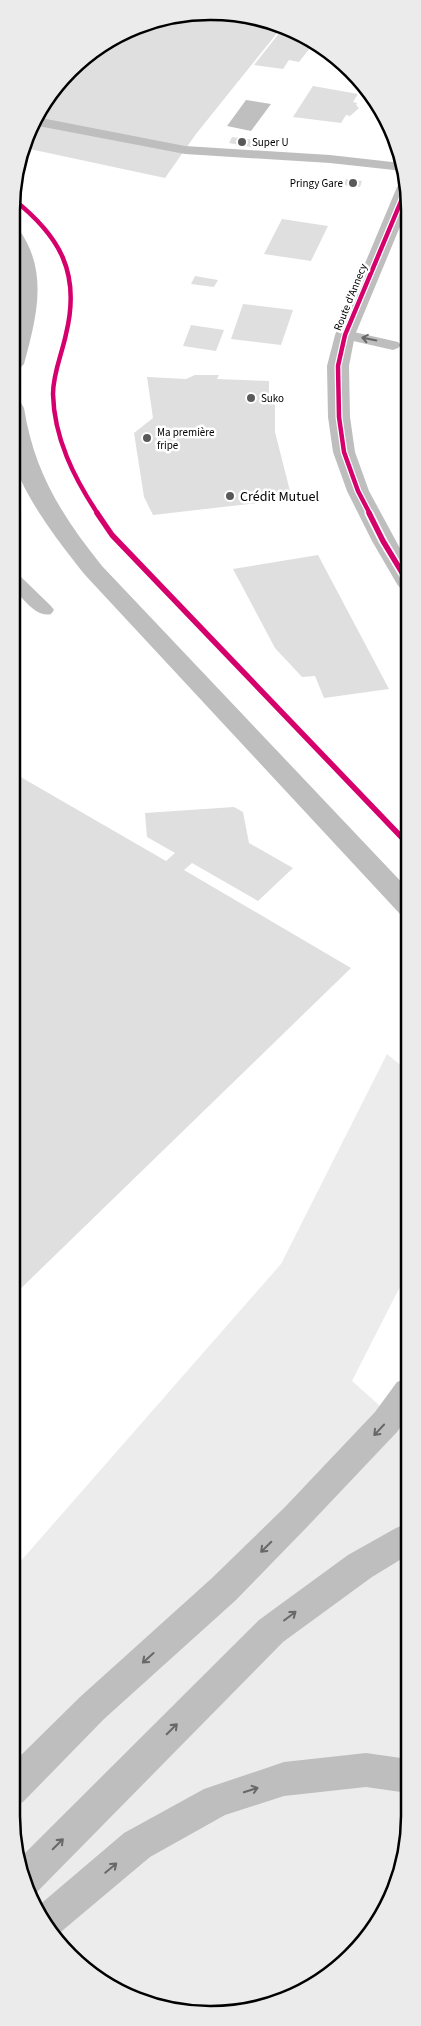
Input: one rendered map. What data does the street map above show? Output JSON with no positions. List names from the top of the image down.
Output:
{
  "streets": {
    "main road": ["Route d'Annecy"]
  },
  "places": [
    "Super U",
    "Pringy Gare",
    "Suko",
    "Ma première fripe",
    "Crédit Mutuel"
  ]
}
